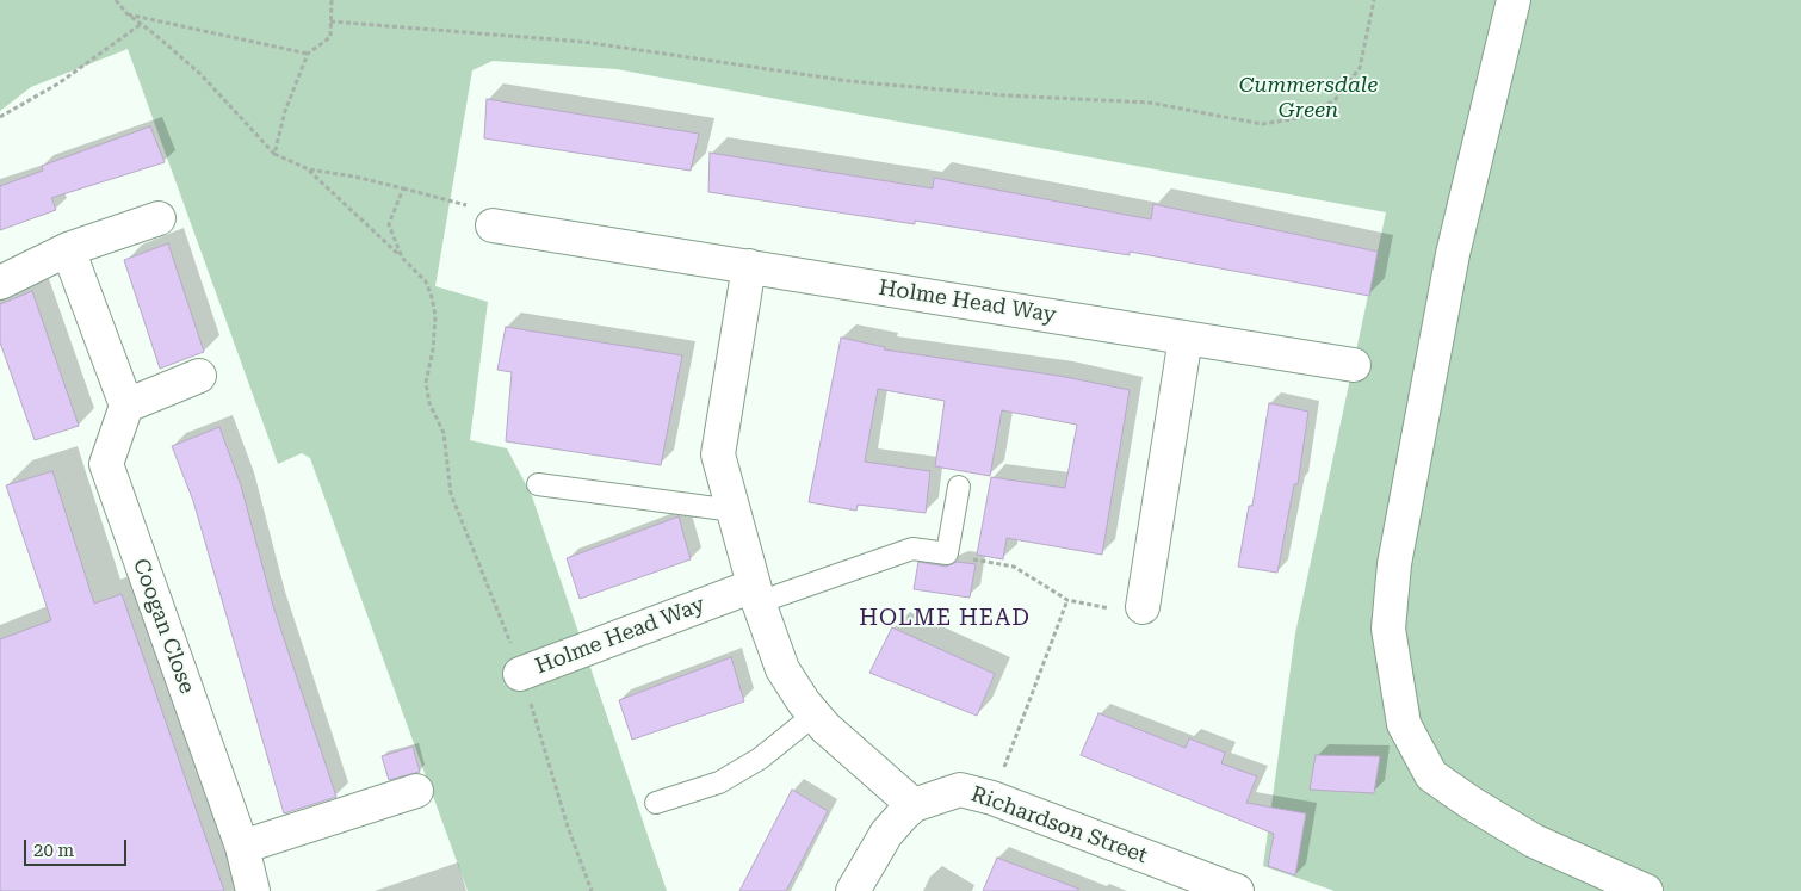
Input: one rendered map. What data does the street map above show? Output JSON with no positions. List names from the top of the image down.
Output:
{
  "streets": {
    "street": ["Holme Head Way", "Coogan Close", "Richardson Street"]
  },
  "districts": ["HOLME HEAD"],
  "parks": ["Cummersdale Green"],
  "scale_bar": "20 m"
}
